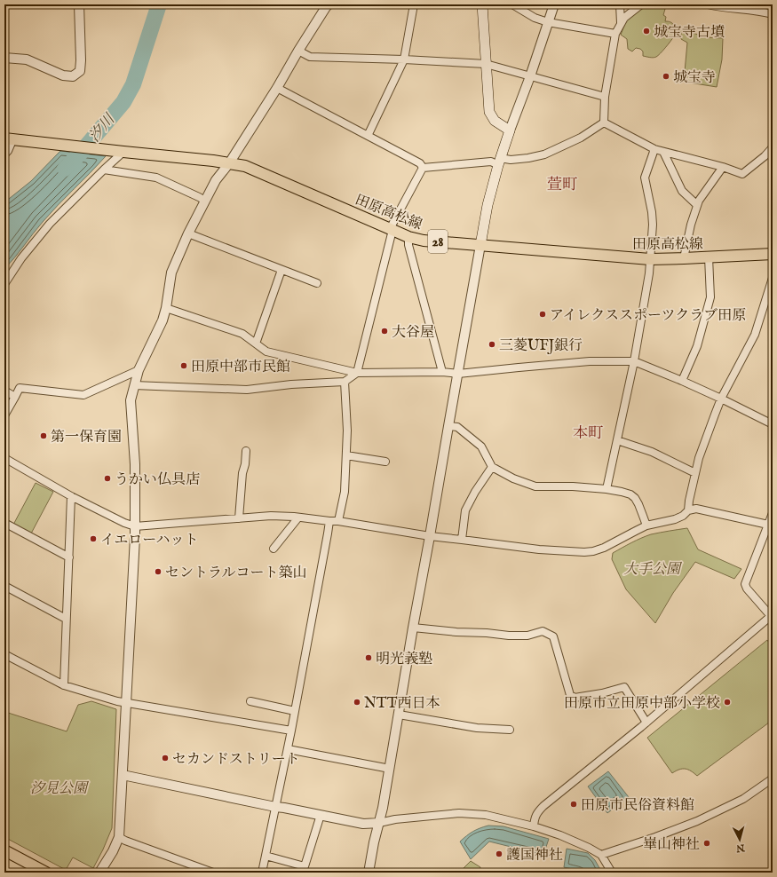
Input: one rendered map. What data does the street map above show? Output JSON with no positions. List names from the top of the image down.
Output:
{
  "streets": {
    "main road": ["田原高松線", "28"]
  },
  "districts": ["萱町", "本町"],
  "water": ["汐川"],
  "parks": ["大手公園", "汐見公園"],
  "places": [
    "城宝寺古墳",
    "城宝寺",
    "アイレクススポーツクラブ田原",
    "大谷屋",
    "三菱UFJ銀行",
    "田原中部市民館",
    "第一保育園",
    "うかい仏具店",
    "イエローハット",
    "セントラルコート築山",
    "明光義塾",
    "NTT西日本",
    "田原市立田原中部小学校",
    "セカンドストリート",
    "田原市民俗資料館",
    "崋山神社",
    "護国神社"
  ],
  "north": "bottom"
}
